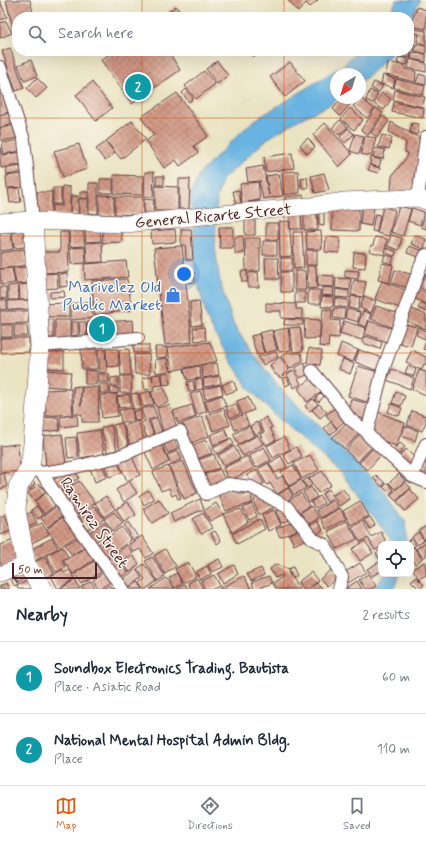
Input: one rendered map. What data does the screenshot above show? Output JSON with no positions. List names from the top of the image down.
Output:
{
  "streets": {
    "main road": ["General Ricarte Street"],
    "street": ["Ramirez Street"]
  },
  "places": {
    "shop": ["Marivelez Old Public Market"]
  },
  "scale_bar": "50 m",
  "north": "bottom left",
  "page": {
    "search": "Search here",
    "pins": ["2", "1"],
    "scale": "50 m",
    "heading": ["Nearby", "2 results"],
    "list": [
      {
        "mark": "1",
        "name": "Soundbox Electronics Trading. Bautista",
        "note": "Place · Asiatic Road",
        "value": "60 m"
      },
      {
        "mark": "2",
        "name": "National Mental Hospital Admin Bldg.",
        "note": "Place",
        "value": "110 m"
      }
    ],
    "nav": ["Map", "Directions", "Saved"]
  }
}
